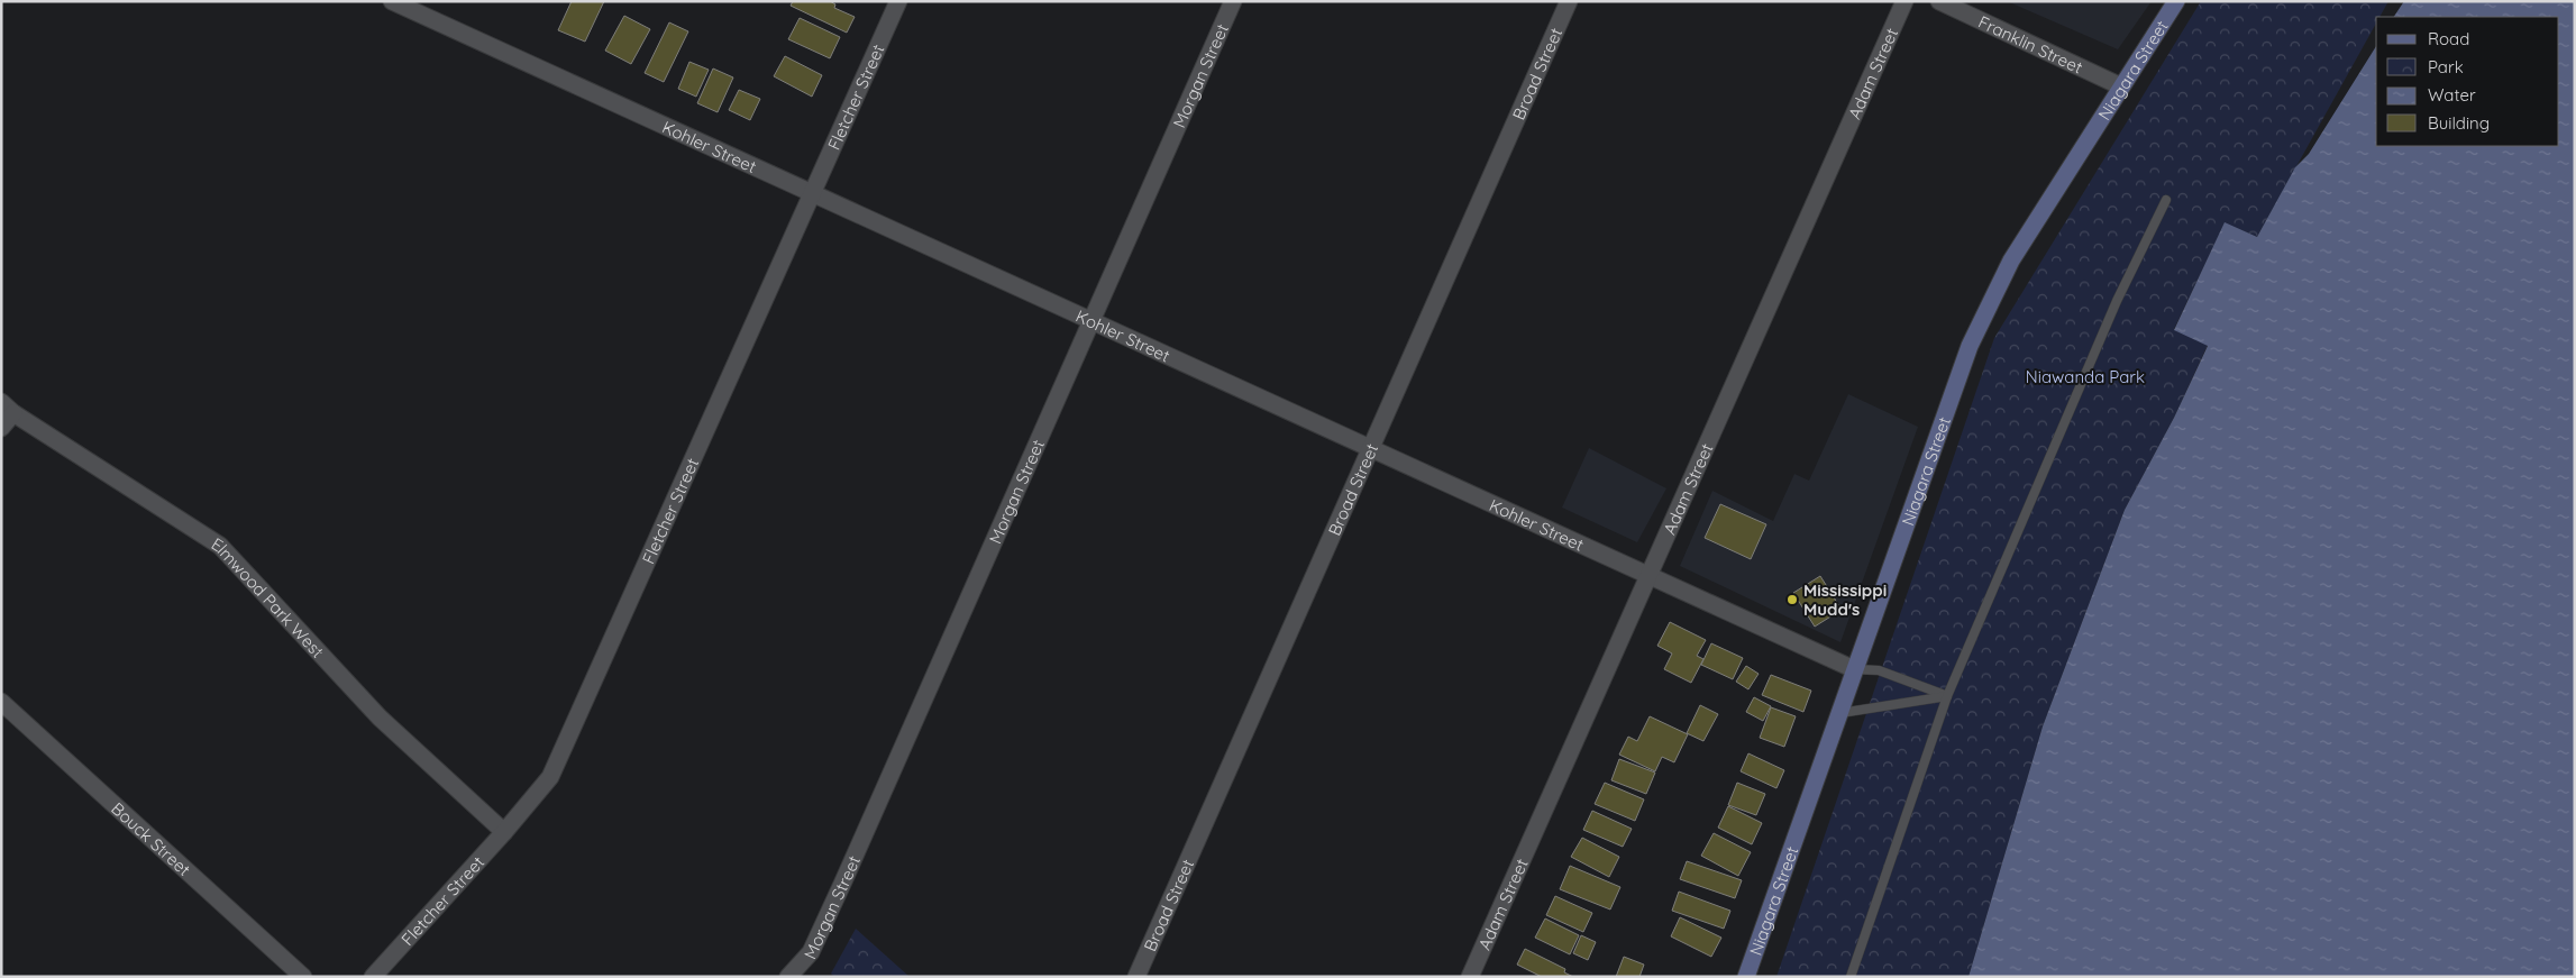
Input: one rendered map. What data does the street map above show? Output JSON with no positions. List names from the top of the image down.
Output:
{
  "streets": {
    "main road": ["Niagara Street"],
    "street": [
      "Franklin Street",
      "Broad Street",
      "Adam Street",
      "Morgan Street",
      "Fletcher Street",
      "Kohler Street",
      "Elmwood Park West",
      "Bouck Street"
    ]
  },
  "crossings": [
    ["Franklin Street", "Niagara Street"],
    ["Niagara Street", "Kohler Street"],
    ["Broad Street", "Kohler Street"],
    ["Adam Street", "Kohler Street"],
    ["Morgan Street", "Kohler Street"],
    ["Fletcher Street", "Kohler Street"],
    ["Fletcher Street", "Elmwood Park West"]
  ],
  "parks": ["Niawanda Park"],
  "places": ["Mississippi Mudd's"],
  "legend": [
    "Road",
    "Park",
    "Water",
    "Building"
  ]
}
